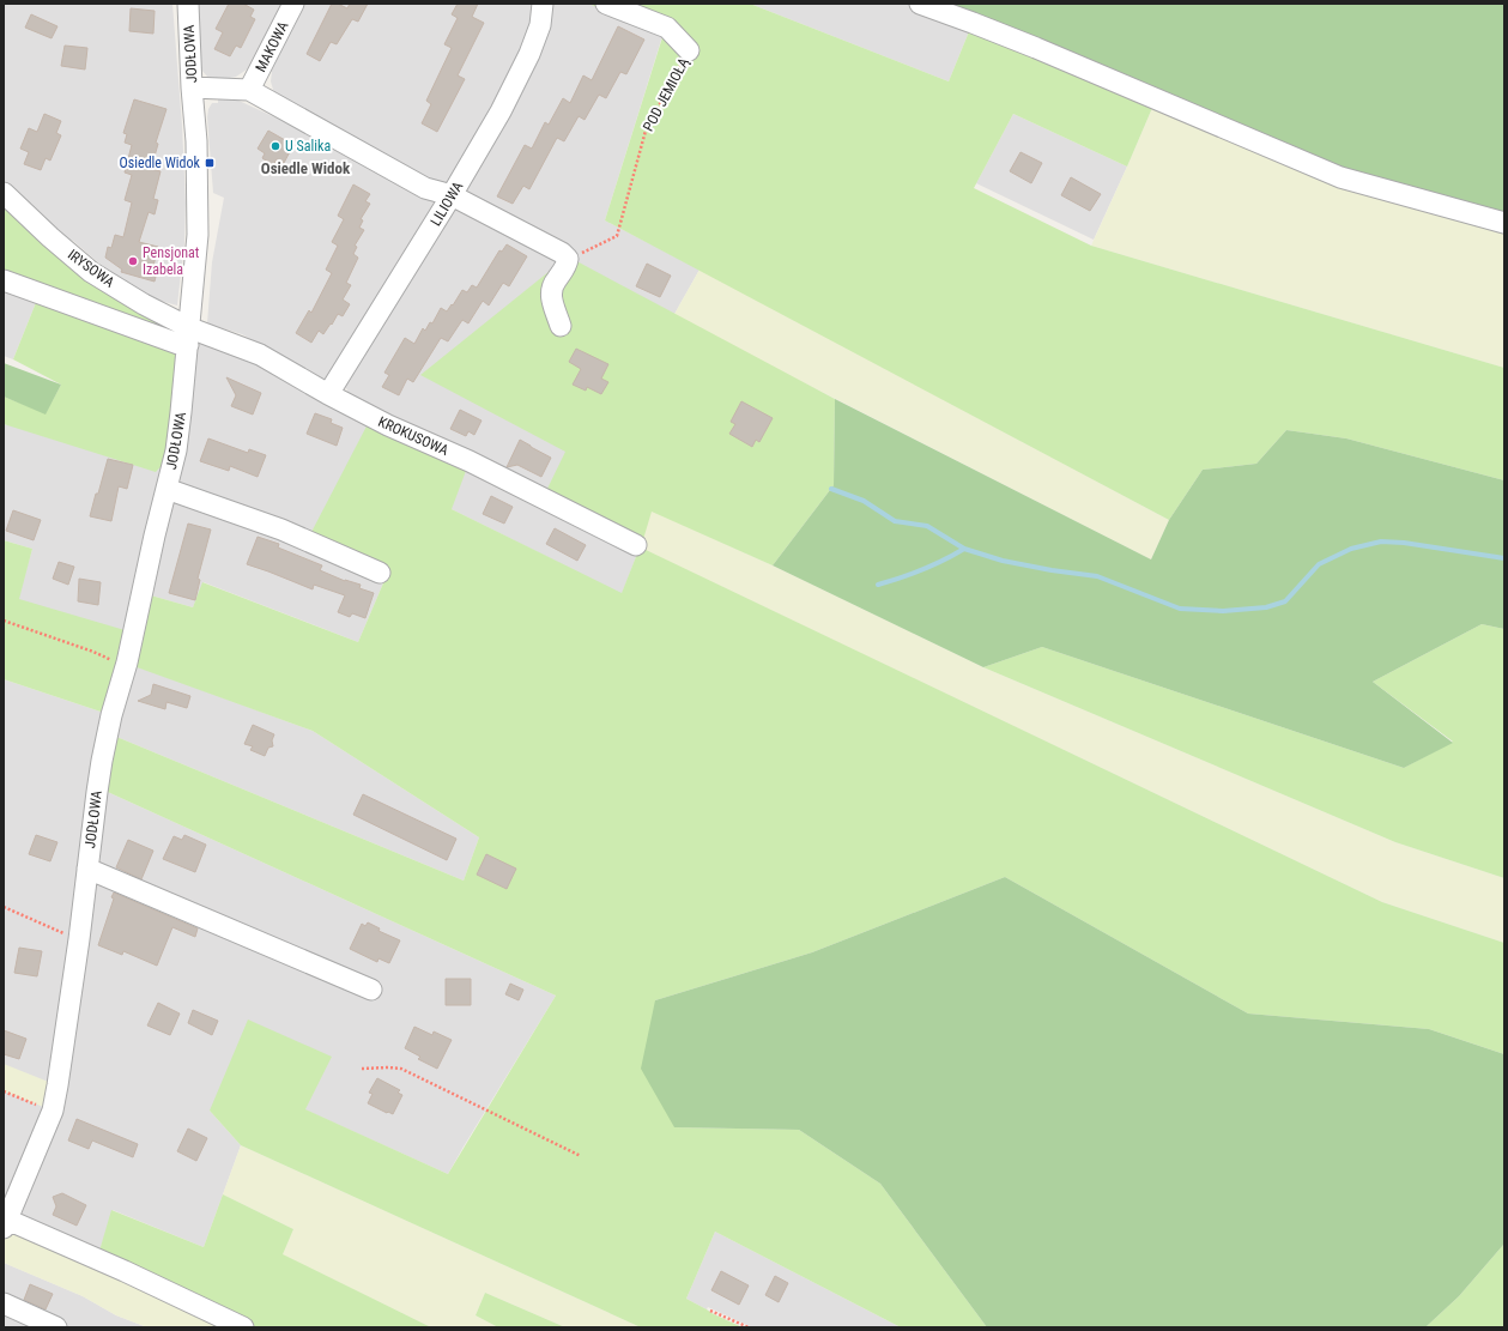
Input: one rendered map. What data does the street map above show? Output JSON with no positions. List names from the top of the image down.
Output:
{
  "streets": {
    "street": [
      "MAKOWA",
      "JODŁOWA",
      "POD JEMIOŁĄ",
      "LILIOWA",
      "IRYSOWA",
      "KROKUSOWA"
    ]
  },
  "crossings": [
    ["JODŁOWA", "IRYSOWA"],
    ["JODŁOWA", "KROKUSOWA"],
    ["LILIOWA", "KROKUSOWA"],
    ["IRYSOWA", "KROKUSOWA"]
  ],
  "districts": ["Osiedle Widok"],
  "places": {
    "other": ["U Salika", "Pensjonat Izabela"],
    "transit": ["Osiedle Widok"]
  }
}
